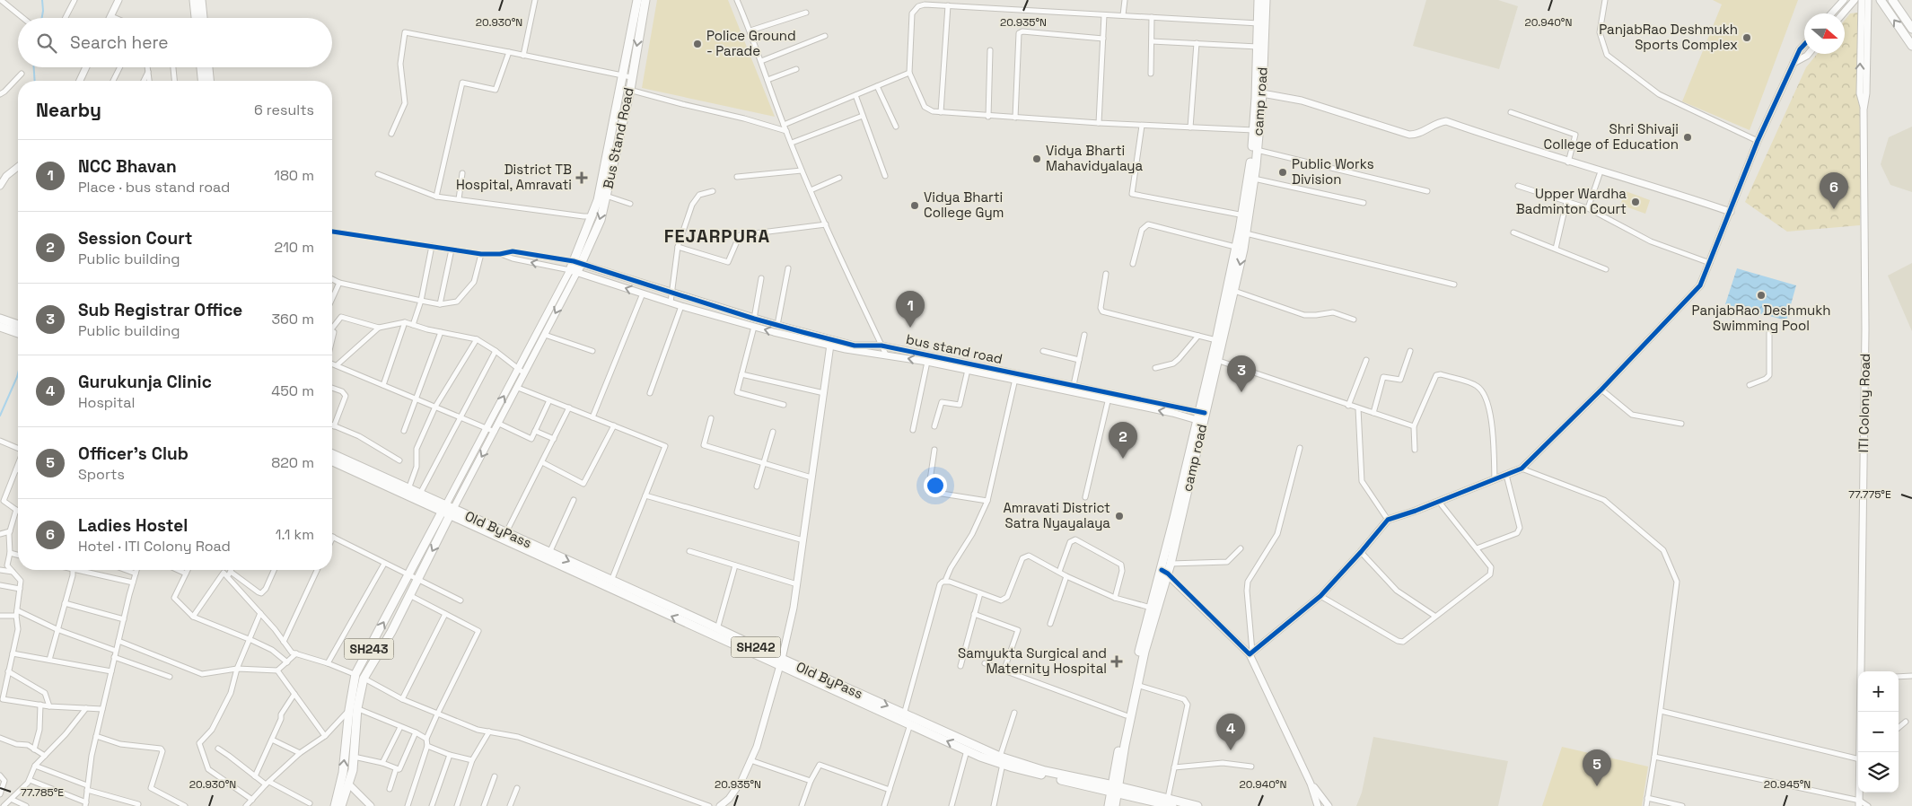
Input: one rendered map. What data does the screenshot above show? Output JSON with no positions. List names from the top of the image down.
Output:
{
  "streets": {
    "main road": [
      "camp road",
      "Bus Stand Road",
      "Old ByPass",
      "SH242",
      "SH243"
    ],
    "street": ["bus stand road", "ITI Colony Road"]
  },
  "crossings": [
    ["camp road", "bus stand road"],
    ["camp road", "Old ByPass"],
    ["Bus Stand Road", "bus stand road"],
    ["Old ByPass", "SH243"]
  ],
  "districts": ["FEJARPURA"],
  "places": {
    "other": [
      "PanjabRao Deshmukh Sports Complex",
      "Police Ground - Parade",
      "Shri Shivaji College of Education",
      "Vidya Bharti Mahavidyalaya",
      "Public Works Division",
      "Upper Wardha Badminton Court",
      "Vidya Bharti College Gym",
      "PanjabRao Deshmukh Swimming Pool",
      "Amravati District Satra Nyayalaya"
    ],
    "health": ["District TB Hospital, Amravati", "Samyukta Surgical and Maternity Hospital"]
  },
  "north": "right",
  "page": {
    "search": "Search here",
    "heading": ["Nearby", "6 results"],
    "list": [
      {
        "mark": "1",
        "name": "NCC Bhavan",
        "note": "Place · bus stand road",
        "value": "180 m"
      },
      {
        "mark": "2",
        "name": "Session Court",
        "note": "Public building",
        "value": "210 m"
      },
      {
        "mark": "3",
        "name": "Sub Registrar Office",
        "note": "Public building",
        "value": "360 m"
      },
      {
        "mark": "4",
        "name": "Gurukunja Clinic",
        "note": "Hospital",
        "value": "450 m"
      },
      {
        "mark": "5",
        "name": "Officer's Club",
        "note": "Sports",
        "value": "820 m"
      },
      {
        "mark": "6",
        "name": "Ladies Hostel",
        "note": "Hotel · ITI Colony Road",
        "value": "1.1 km"
      }
    ],
    "pins": [
      "6",
      "1",
      "3",
      "2",
      "4",
      "5"
    ],
    "map_buttons": ["+", "−"]
  },
  "coordinates": [
    "20.930°N",
    "20.935°N",
    "20.940°N",
    "77.775°E",
    "20.945°N",
    "77.785°E"
  ]
}
